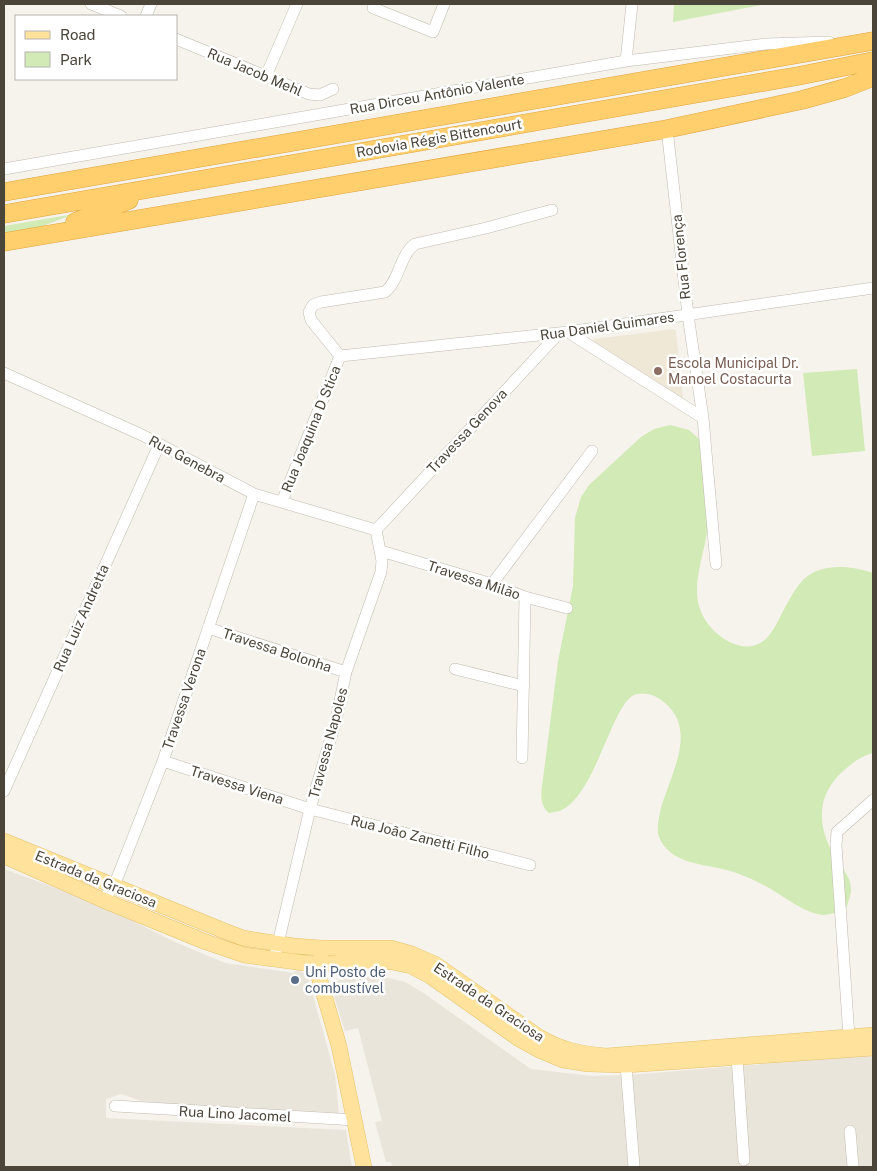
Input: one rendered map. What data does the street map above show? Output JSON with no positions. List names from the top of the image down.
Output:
{
  "streets": {
    "highway": ["Rodovia Régis Bittencourt"],
    "main road": ["Estrada da Graciosa"],
    "street": [
      "Rua Jacob Mehl",
      "Rua Dirceu Antônio Valente",
      "Rua Florença",
      "Rua Daniel Guimares",
      "Rua Joaquina D Stica",
      "Travessa Genova",
      "Rua Genebra",
      "Travessa Milão",
      "Rua Luiz Andretta",
      "Travessa Bolonha",
      "Travessa Verona",
      "Travessa Napoles",
      "Travessa Viena",
      "Rua João Zanetti Filho",
      "Rua Lino Jacomel"
    ]
  },
  "crossings": [
    ["Rua Dirceu Antônio Valente", "Rodovia Régis Bittencourt"],
    ["Rua Florença", "Rua Daniel Guimares"],
    ["Rua Daniel Guimares", "Rua Joaquina D Stica"],
    ["Rua Daniel Guimares", "Travessa Genova"],
    ["Rua Joaquina D Stica", "Rua Genebra"],
    ["Travessa Genova", "Rua Genebra"],
    ["Travessa Genova", "Travessa Napoles"],
    ["Rua Genebra", "Rua Luiz Andretta"],
    ["Rua Genebra", "Travessa Verona"],
    ["Rua Genebra", "Travessa Napoles"],
    ["Travessa Milão", "Travessa Napoles"],
    ["Travessa Bolonha", "Travessa Verona"],
    ["Travessa Bolonha", "Travessa Napoles"],
    ["Travessa Verona", "Travessa Viena"],
    ["Travessa Verona", "Estrada da Graciosa"],
    ["Travessa Napoles", "Travessa Viena"],
    ["Travessa Napoles", "Rua João Zanetti Filho"],
    ["Travessa Napoles", "Estrada da Graciosa"],
    ["Travessa Viena", "Rua João Zanetti Filho"]
  ],
  "places": ["Escola Municipal Dr. Manoel Costacurta", "Uni Posto de combustível"],
  "legend": ["Road", "Park"]
}
